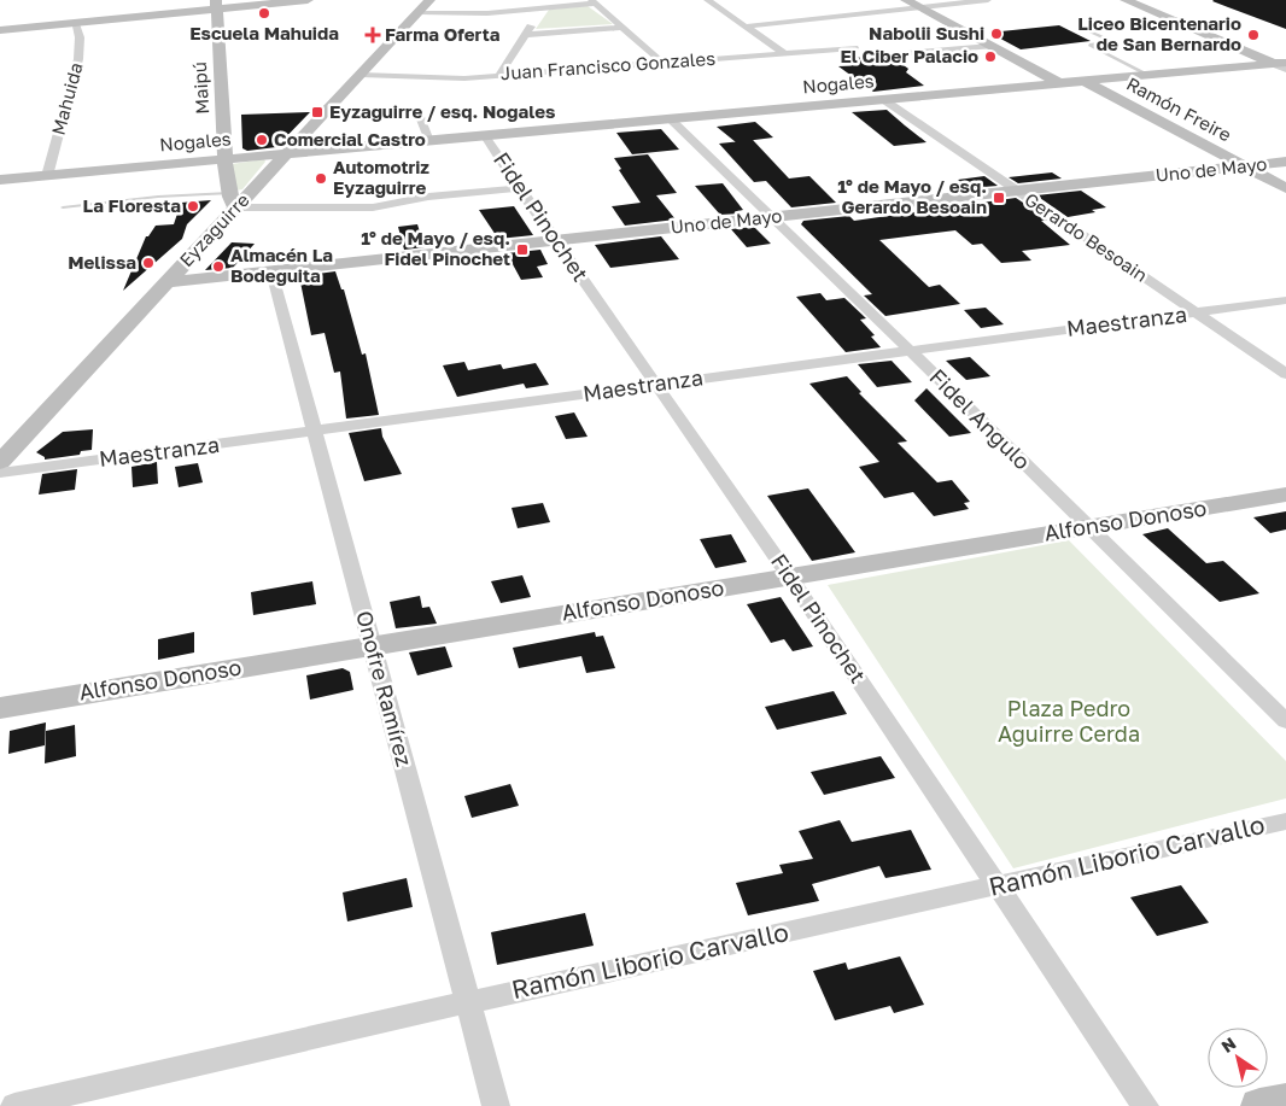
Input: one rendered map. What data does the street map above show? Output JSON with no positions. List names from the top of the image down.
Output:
{
  "streets": {
    "street": [
      "Juan Francisco Gonzales",
      "Nogales",
      "Maipú",
      "Mahuida",
      "Ramón Freire",
      "Uno de Mayo",
      "Fidel Pinochet",
      "Eyzaguirre",
      "Gerardo Besoain",
      "Maestranza",
      "Fidel Angulo",
      "Alfonso Donoso",
      "Onofre Ramírez",
      "Ramón Liborio Carvallo"
    ]
  },
  "crossings": [
    ["Juan Francisco Gonzales", "Eyzaguirre"],
    ["Nogales", "Maipú"],
    ["Nogales", "Mahuida"],
    ["Nogales", "Ramón Freire"],
    ["Nogales", "Fidel Pinochet"],
    ["Nogales", "Eyzaguirre"],
    ["Nogales", "Gerardo Besoain"],
    ["Nogales", "Fidel Angulo"],
    ["Maipú", "Eyzaguirre"],
    ["Ramón Freire", "Uno de Mayo"],
    ["Uno de Mayo", "Fidel Pinochet"],
    ["Uno de Mayo", "Eyzaguirre"],
    ["Uno de Mayo", "Gerardo Besoain"],
    ["Uno de Mayo", "Fidel Angulo"],
    ["Uno de Mayo", "Onofre Ramírez"],
    ["Fidel Pinochet", "Maestranza"],
    ["Fidel Pinochet", "Alfonso Donoso"],
    ["Fidel Pinochet", "Ramón Liborio Carvallo"],
    ["Gerardo Besoain", "Maestranza"],
    ["Maestranza", "Fidel Angulo"],
    ["Maestranza", "Onofre Ramírez"],
    ["Fidel Angulo", "Alfonso Donoso"],
    ["Alfonso Donoso", "Onofre Ramírez"],
    ["Onofre Ramírez", "Ramón Liborio Carvallo"]
  ],
  "parks": ["Plaza Pedro Aguirre Cerda"],
  "places": {
    "other": [
      "Escuela Mahuida",
      "Nabolii Sushi",
      "Liceo Bicentenario de San Bernardo",
      "El Ciber Palacio",
      "Comercial Castro",
      "Automotriz Eyzaguirre",
      "La Floresta",
      "Melissa",
      "Almacén La Bodeguita"
    ],
    "health": ["Farma Oferta"],
    "transit": ["Eyzaguirre / esq. Nogales", "1° de Mayo / esq. Gerardo Besoain", "1° de Mayo / esq. Fidel Pinochet"]
  },
  "north": "top left"
}
